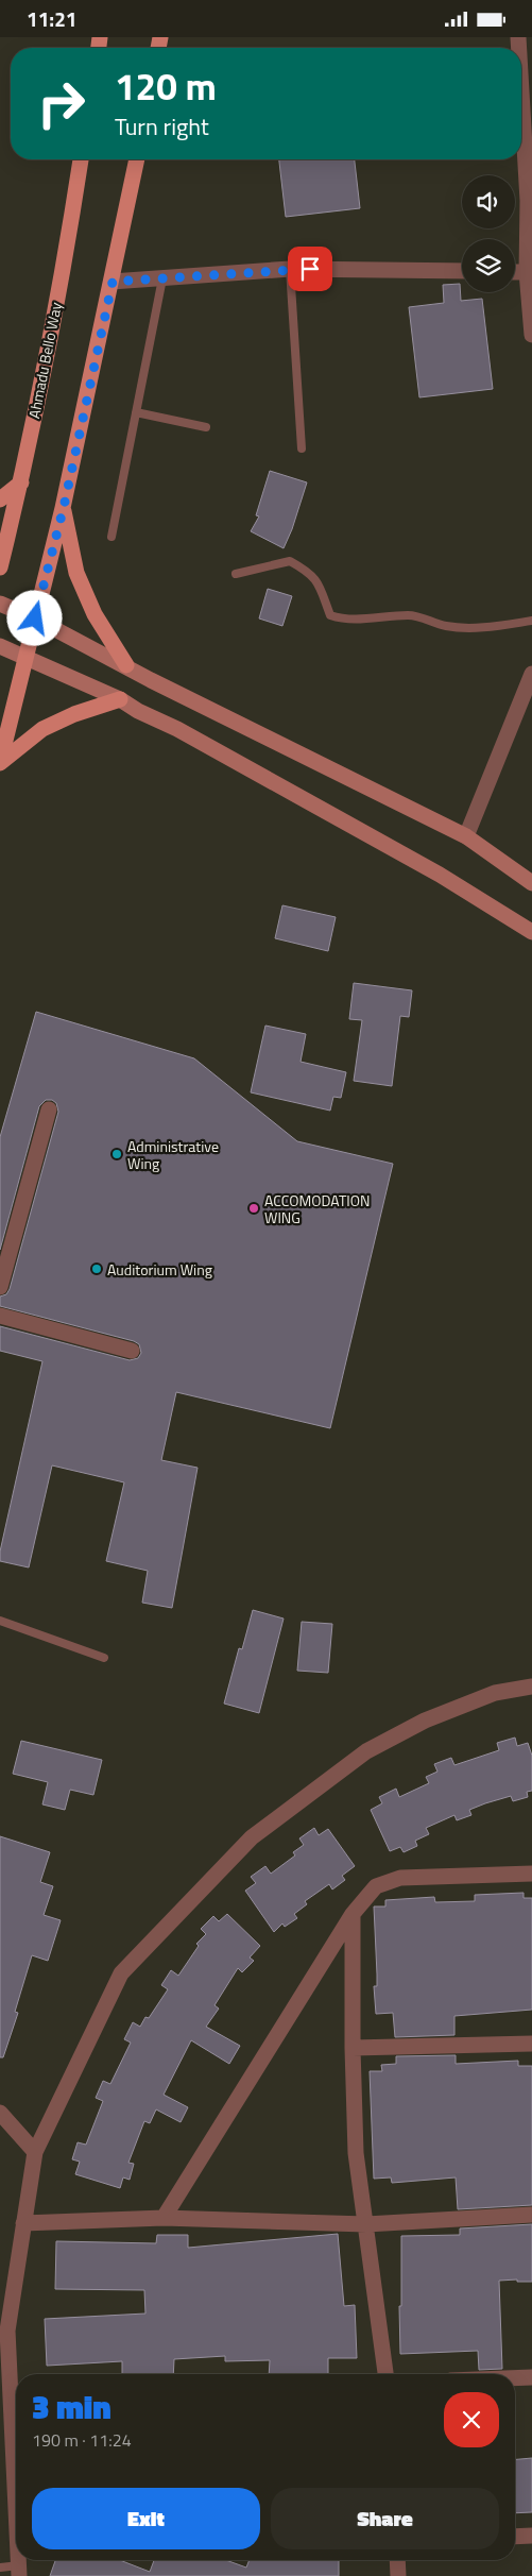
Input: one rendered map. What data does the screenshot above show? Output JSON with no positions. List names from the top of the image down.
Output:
{
  "streets": {
    "main road": ["Ahmadu Bello Way"]
  },
  "places": ["Administrative Wing", "ACCOMODATION WING", "Auditorium Wing"],
  "page": {
    "status": "11:21",
    "turn": ["120 m", "Turn right"],
    "heading": ["3 min", "190 m · 11:24"],
    "buttons": ["Exit", "Share"]
  }
}
